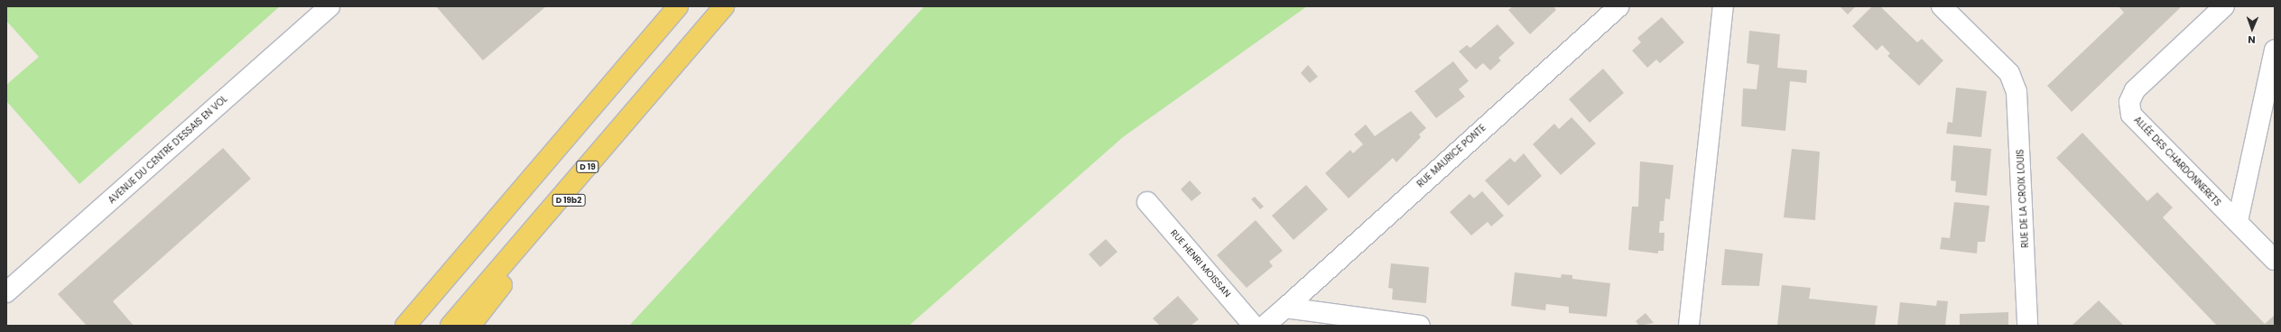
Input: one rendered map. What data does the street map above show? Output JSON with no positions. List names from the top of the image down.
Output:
{
  "streets": {
    "main road": ["D 19", "D 19b2"],
    "street": [
      "AVENUE DU CENTRE D'ESSAIS EN VOL",
      "RUE MAURICE PONTE",
      "ALLÉE DES CHARDONNERETS",
      "RUE DE LA CROIX LOUIS",
      "RUE HENRI MOISSAN"
    ]
  },
  "crossings": [
    ["D 19", "D 19b2"]
  ],
  "north": "bottom"
}
